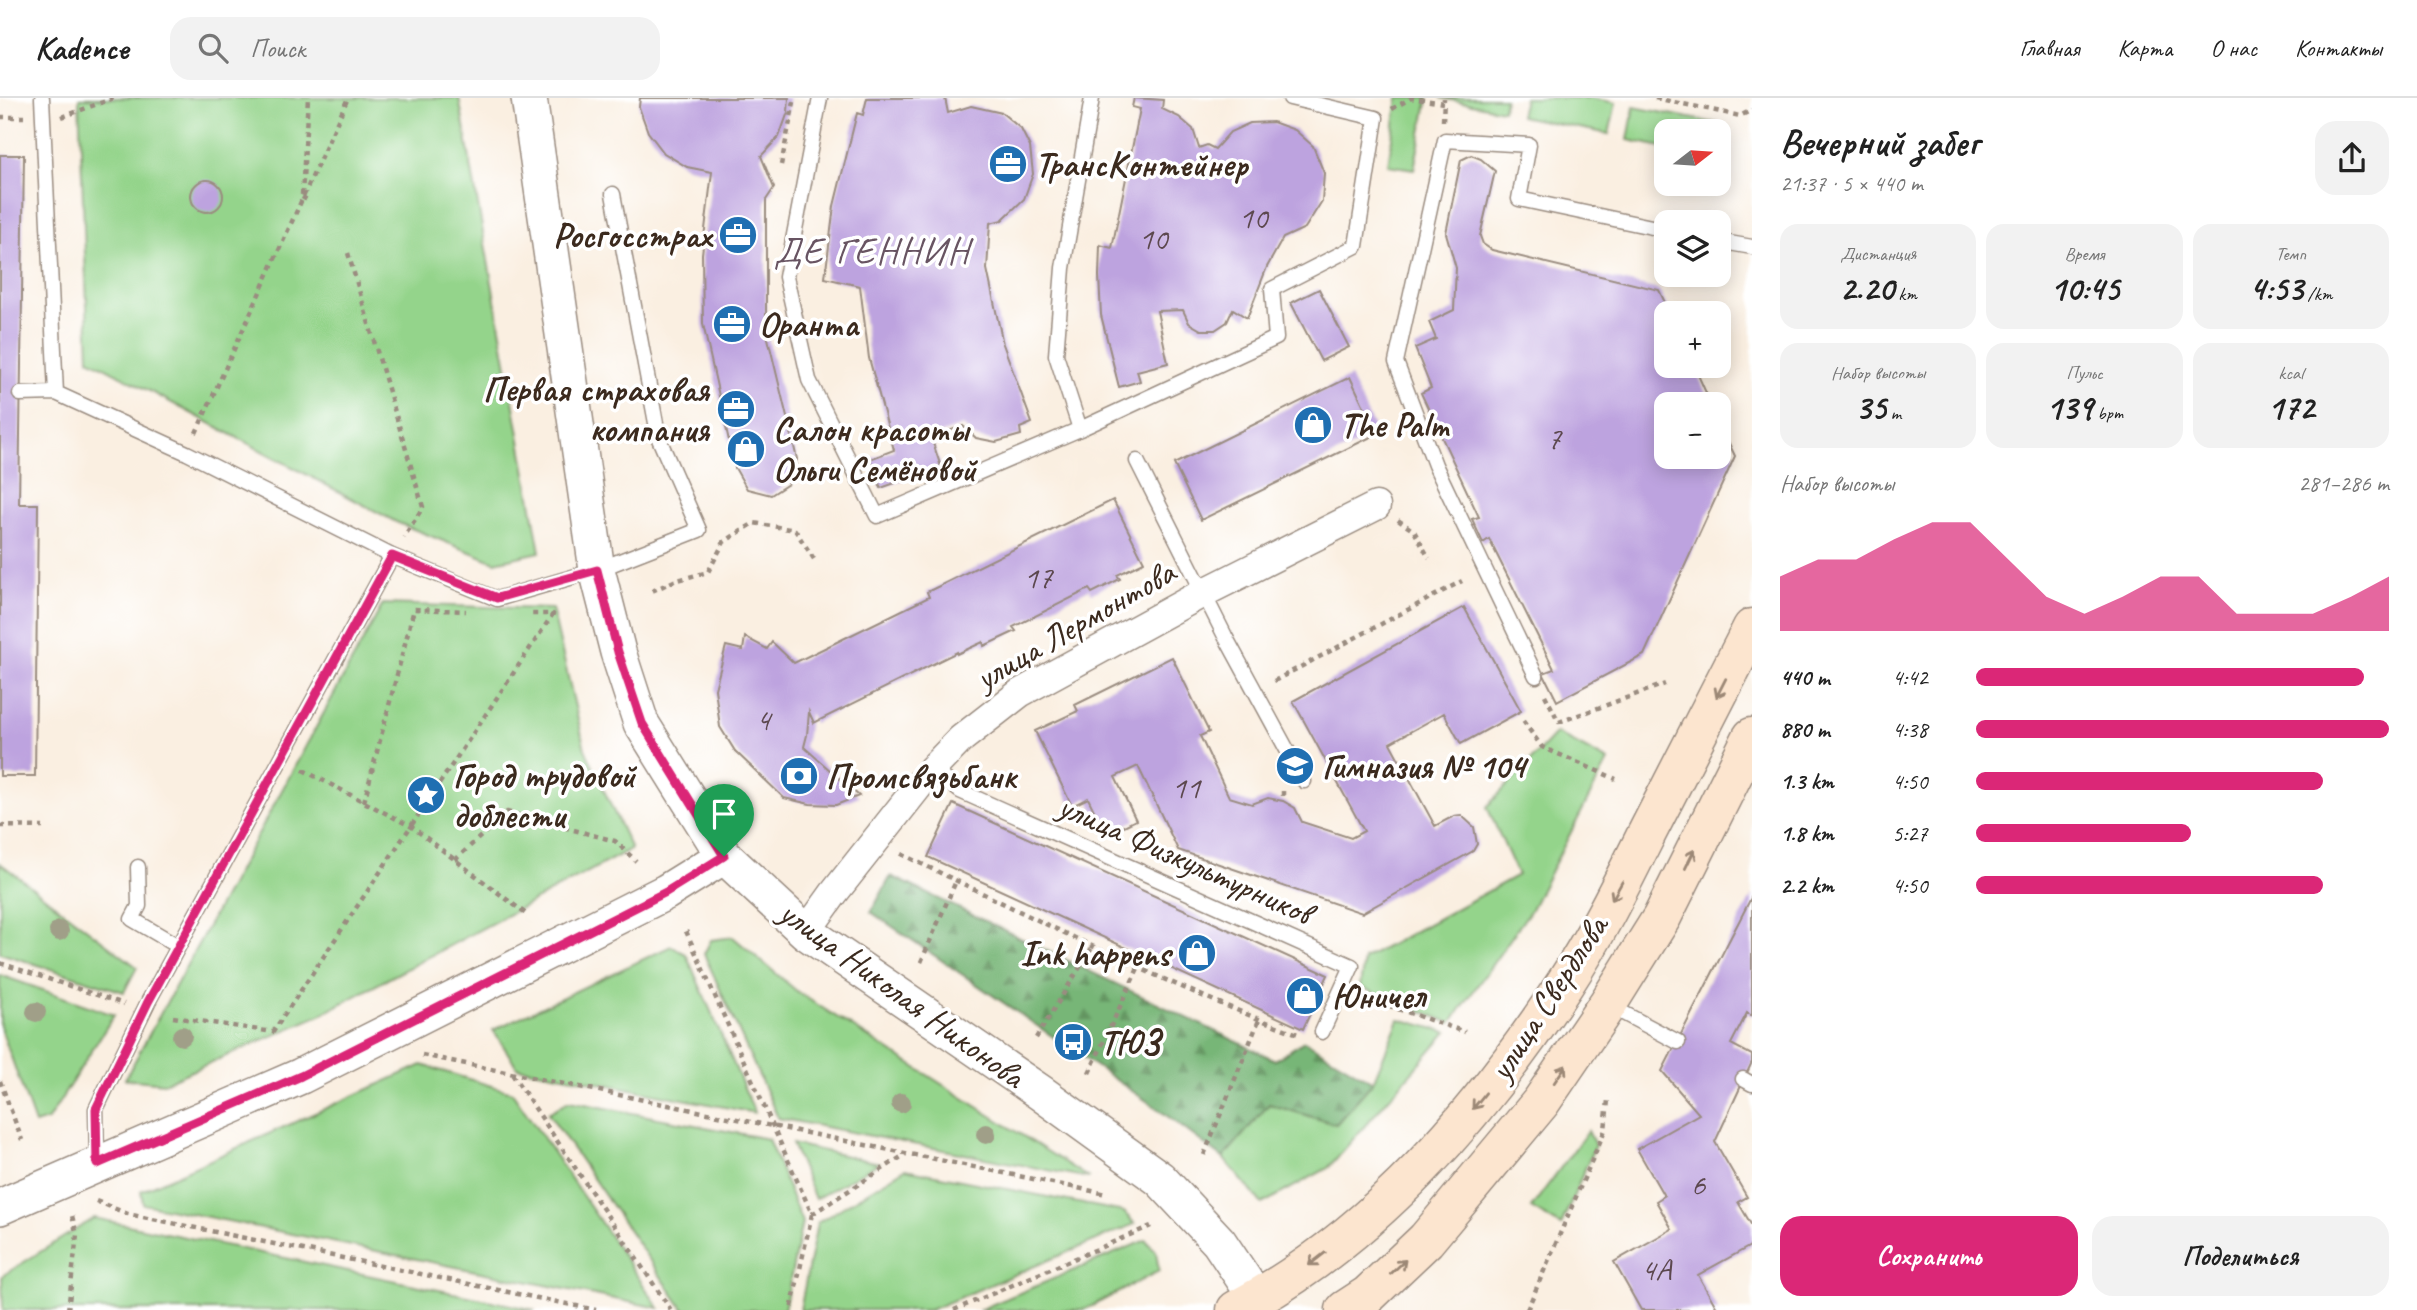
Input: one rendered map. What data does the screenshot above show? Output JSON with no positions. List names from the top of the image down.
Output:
{
  "streets": {
    "main road": ["улица Свердлова"],
    "street": ["улица Лермонтова", "улица Николая Никонова"],
    "lane": ["улица Физкультурников"]
  },
  "crossings": [
    ["улица Лермонтова", "улица Физкультурников"],
    ["улица Лермонтова", "улица Николая Никонова"],
    ["улица Николая Никонова", "улица Свердлова"]
  ],
  "districts": ["ДЕ ГЕННИН"],
  "places": {
    "office": [
      "ТрансКонтейнер",
      "Росгосстрах",
      "Оранта",
      "Первая страховая компания"
    ],
    "shop": [
      "The Palm",
      "Салон красоты Ольги Семёновой",
      "Ink happens",
      "Юничел"
    ],
    "school or university": ["Гимназия № 104"],
    "bank": ["Промсвязьбанк"],
    "place": ["Город трудовой доблести"],
    "bus stop": ["ТЮЗ"]
  },
  "house_numbers": [
    "10",
    "10",
    "7",
    "17",
    "4",
    "11",
    "6",
    "4А"
  ],
  "north": "right",
  "page": {
    "header": "Kadence",
    "search": "Поиск",
    "nav": [
      "Главная",
      "Карта",
      "О нас",
      "Контакты"
    ],
    "heading": ["Вечерний забег", "21:37 · 5 × 440 m"],
    "map_buttons": ["+", "−"],
    "stats": [
      ["Дистанция", "2.20 km"],
      ["Время", "10:45"],
      ["Темп", "4:53 /km"],
      ["Набор высоты", "35 m"],
      ["Пульс", "139 bpm"],
      ["kcal", "172"]
    ],
    "chart": ["Набор высоты", "281–286 m"],
    "list": [
      {
        "name": "440 m",
        "note": "4:42"
      },
      {
        "name": "880 m",
        "note": "4:38"
      },
      {
        "name": "1.3 km",
        "note": "4:50"
      },
      {
        "name": "1.8 km",
        "note": "5:27"
      },
      {
        "name": "2.2 km",
        "note": "4:50"
      }
    ],
    "buttons": ["Сохранить", "Поделиться"]
  }
}
